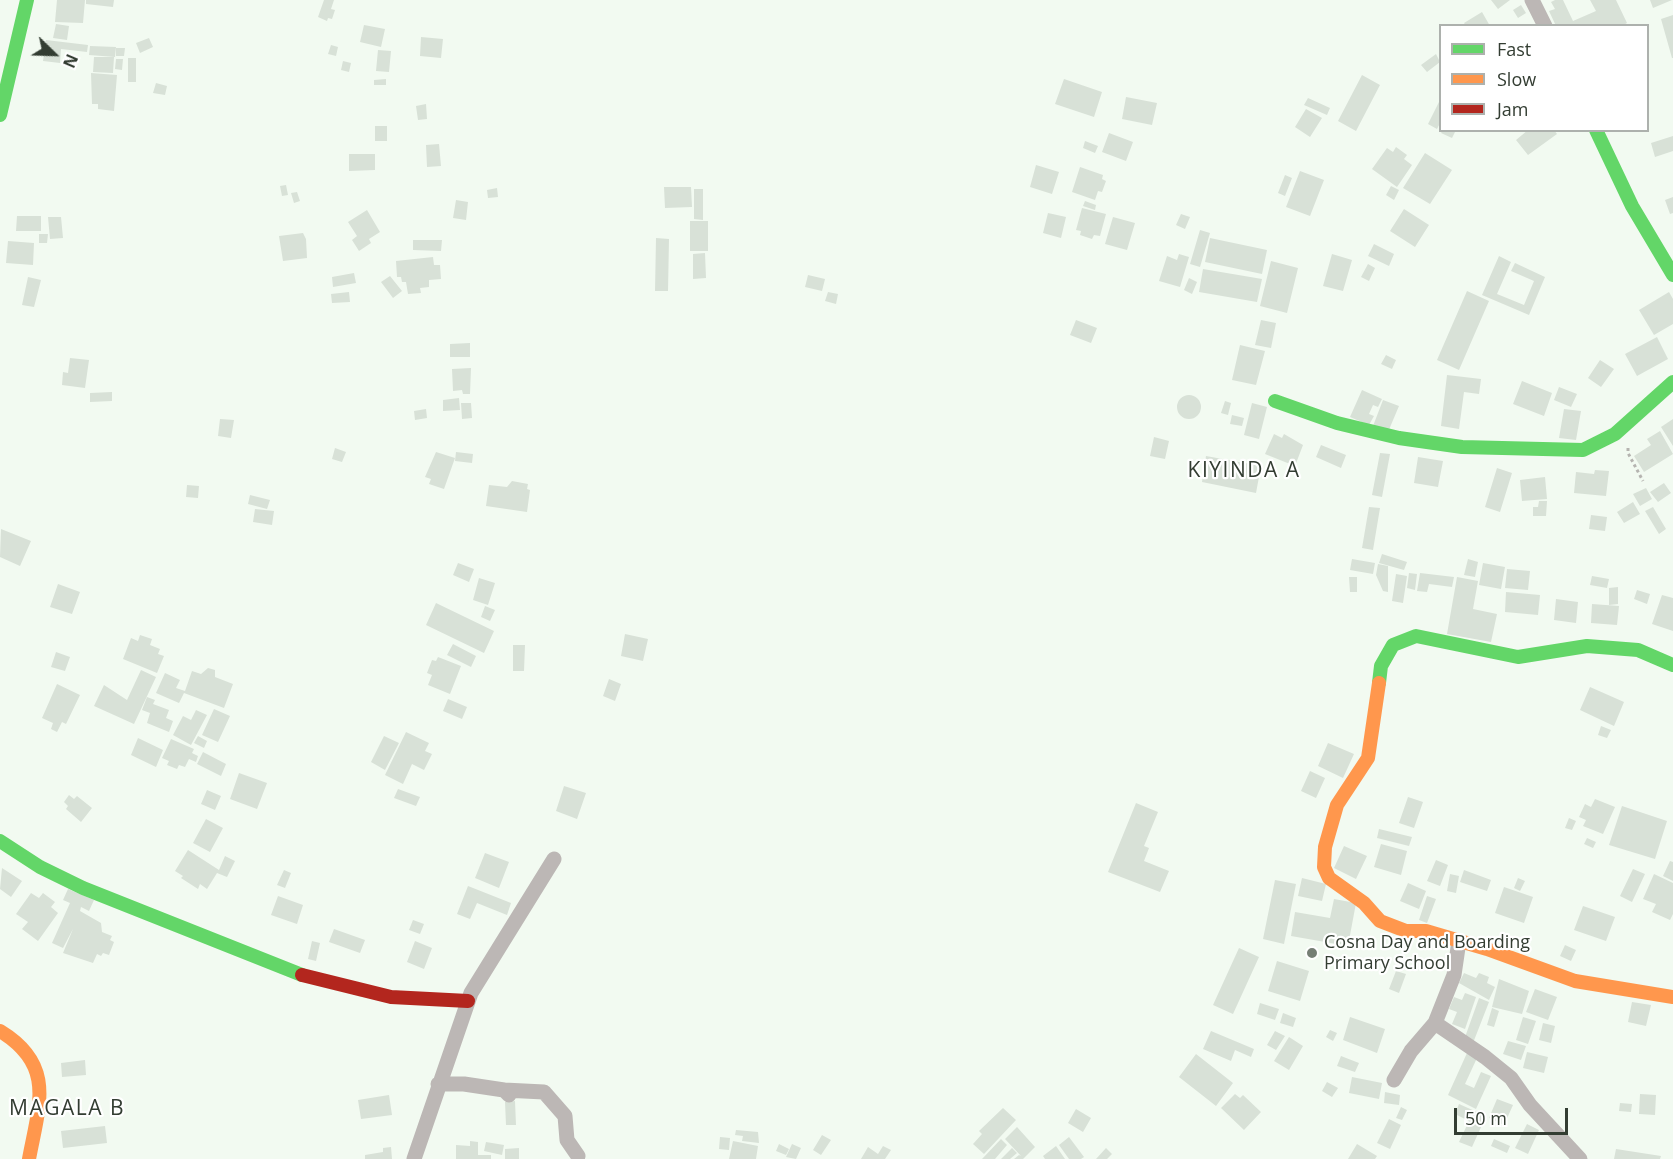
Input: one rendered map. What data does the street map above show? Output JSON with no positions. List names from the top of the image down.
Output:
{
  "districts": ["KIYINDA A", "MAGALA B"],
  "places": ["Cosna Day and Boarding Primary School"],
  "legend": ["Fast", "Slow", "Jam"],
  "scale_bar": "50 m",
  "north": "bottom right"
}
